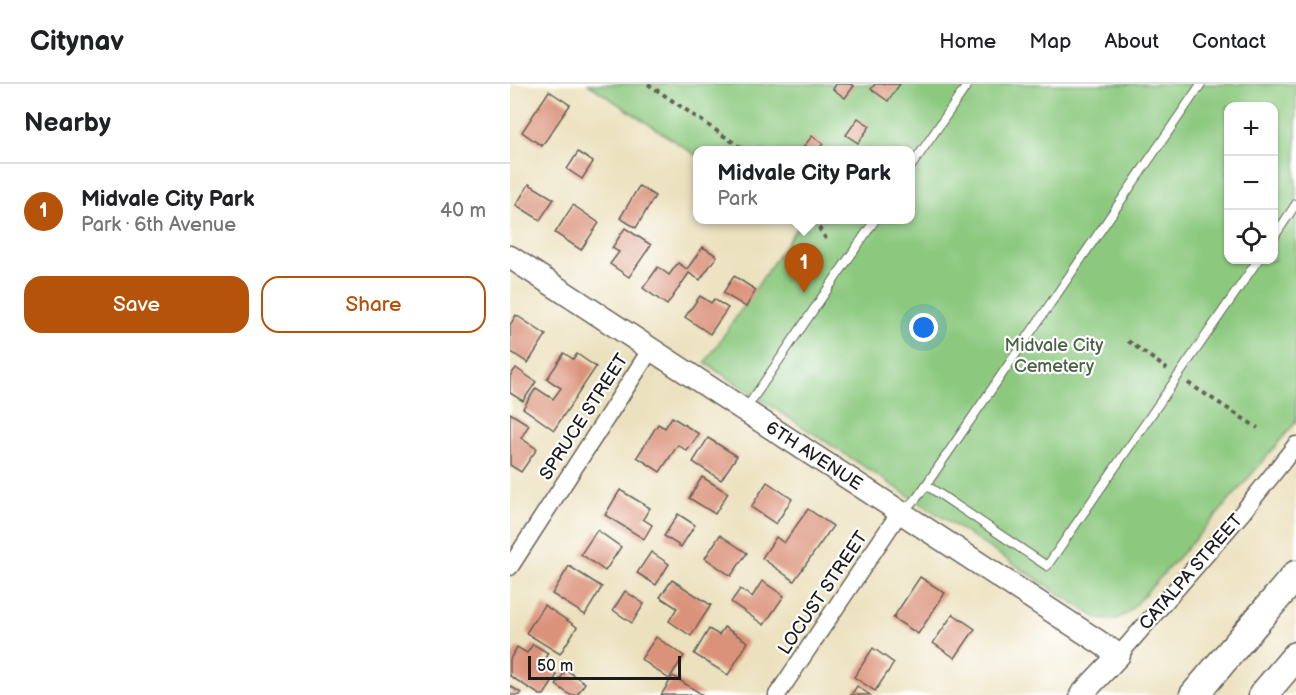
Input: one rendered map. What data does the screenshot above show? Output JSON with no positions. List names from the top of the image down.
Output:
{
  "streets": {
    "street": [
      "SPRUCE STREET",
      "6TH AVENUE",
      "CATALPA STREET",
      "LOCUST STREET"
    ]
  },
  "crossings": [
    ["SPRUCE STREET", "6TH AVENUE"],
    ["6TH AVENUE", "CATALPA STREET"],
    ["6TH AVENUE", "LOCUST STREET"]
  ],
  "parks": ["Midvale City Cemetery"],
  "scale_bar": "50 m",
  "page": {
    "header": "Citynav",
    "nav": [
      "Home",
      "Map",
      "About",
      "Contact"
    ],
    "heading": "Nearby",
    "map_buttons": ["+", "−"],
    "popup": ["Midvale City Park", "Park"],
    "list": [
      {
        "mark": "1",
        "name": "Midvale City Park",
        "note": "Park · 6th Avenue",
        "value": "40 m"
      }
    ],
    "pins": "1",
    "buttons": ["Save", "Share"],
    "scale": "50 m"
  }
}
